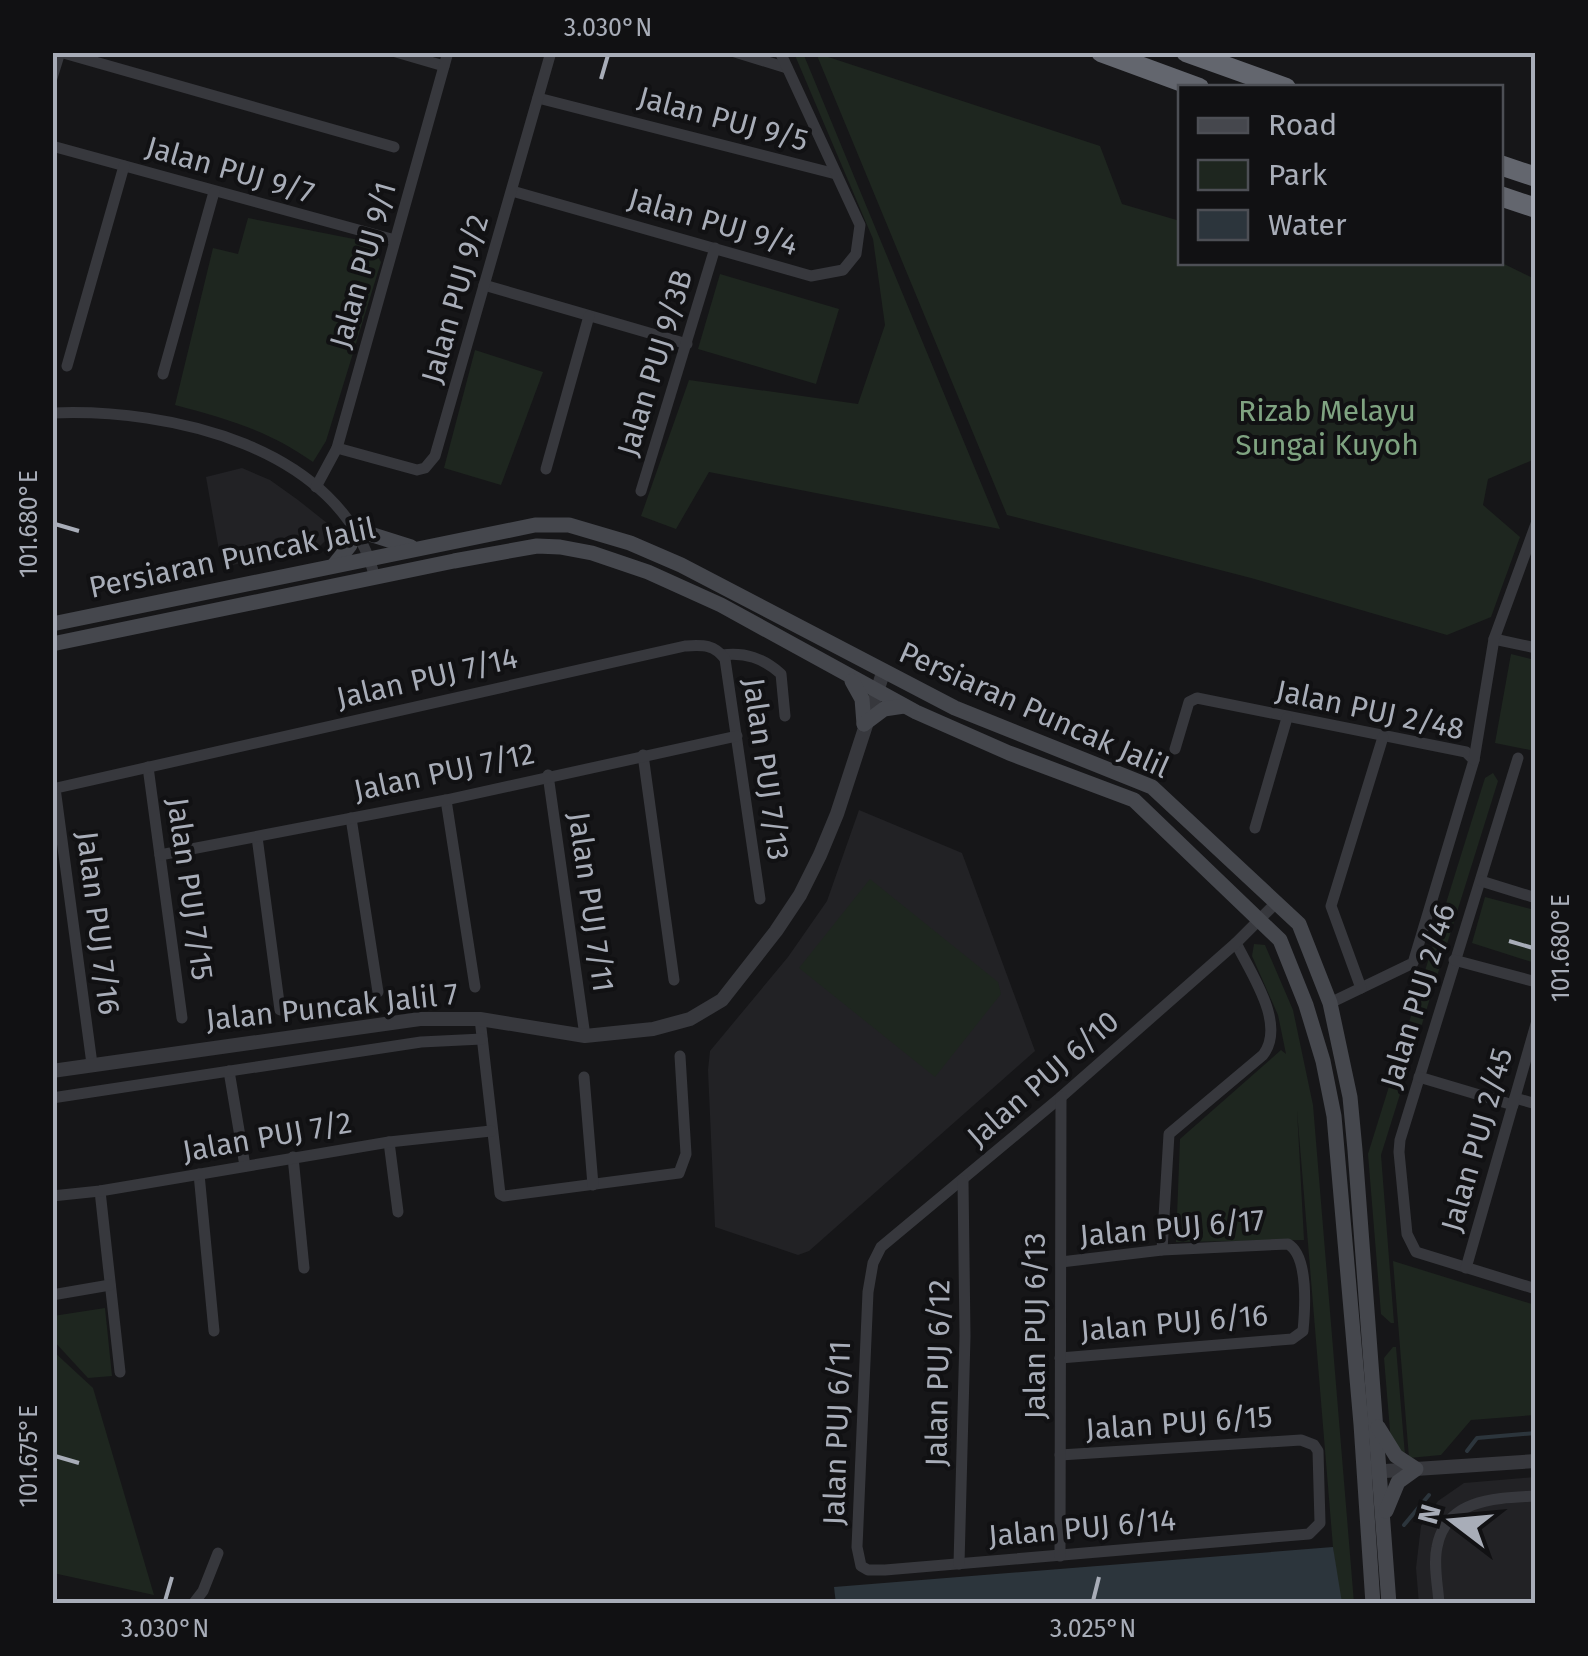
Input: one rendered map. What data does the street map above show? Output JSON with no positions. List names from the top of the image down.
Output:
{
  "streets": {
    "main road": ["Persiaran Puncak Jalil"],
    "street": [
      "Jalan PUJ 9/5",
      "Jalan PUJ 9/7",
      "Jalan PUJ 9/4",
      "Jalan PUJ 9/1",
      "Jalan PUJ 9/2",
      "Jalan PUJ 9/3B",
      "Jalan PUJ 7/14",
      "Jalan PUJ 2/48",
      "Jalan PUJ 7/13",
      "Jalan PUJ 7/12",
      "Jalan PUJ 7/15",
      "Jalan PUJ 7/11",
      "Jalan PUJ 7/16",
      "Jalan PUJ 2/46",
      "Jalan Puncak Jalil 7",
      "Jalan PUJ 6/10",
      "Jalan PUJ 7/2",
      "Jalan PUJ 2/45",
      "Jalan PUJ 6/17",
      "Jalan PUJ 6/16",
      "Jalan PUJ 6/13",
      "Jalan PUJ 6/12",
      "Jalan PUJ 6/15",
      "Jalan PUJ 6/11",
      "Jalan PUJ 6/14"
    ]
  },
  "crossings": [
    ["Jalan PUJ 9/5", "Jalan PUJ 9/4"],
    ["Jalan PUJ 9/5", "Jalan PUJ 9/2"],
    ["Jalan PUJ 9/7", "Jalan PUJ 9/1"],
    ["Jalan PUJ 9/4", "Jalan PUJ 9/2"],
    ["Jalan PUJ 9/4", "Jalan PUJ 9/3B"],
    ["Jalan PUJ 9/1", "Jalan PUJ 9/2"],
    ["Persiaran Puncak Jalil", "Jalan PUJ 2/48"],
    ["Persiaran Puncak Jalil", "Jalan Puncak Jalil 7"],
    ["Persiaran Puncak Jalil", "Jalan PUJ 6/10"],
    ["Jalan PUJ 7/14", "Jalan PUJ 7/13"],
    ["Jalan PUJ 7/14", "Jalan PUJ 7/15"],
    ["Jalan PUJ 7/14", "Jalan PUJ 7/16"],
    ["Jalan PUJ 7/13", "Jalan PUJ 7/12"],
    ["Jalan PUJ 7/12", "Jalan PUJ 7/15"],
    ["Jalan PUJ 7/12", "Jalan PUJ 7/11"],
    ["Jalan PUJ 7/11", "Jalan Puncak Jalil 7"],
    ["Jalan PUJ 7/16", "Jalan Puncak Jalil 7"],
    ["Jalan PUJ 2/46", "Jalan PUJ 2/45"],
    ["Jalan PUJ 6/10", "Jalan PUJ 6/13"],
    ["Jalan PUJ 6/10", "Jalan PUJ 6/12"],
    ["Jalan PUJ 6/10", "Jalan PUJ 6/11"],
    ["Jalan PUJ 6/17", "Jalan PUJ 6/16"],
    ["Jalan PUJ 6/17", "Jalan PUJ 6/13"],
    ["Jalan PUJ 6/16", "Jalan PUJ 6/13"],
    ["Jalan PUJ 6/13", "Jalan PUJ 6/15"],
    ["Jalan PUJ 6/13", "Jalan PUJ 6/14"],
    ["Jalan PUJ 6/12", "Jalan PUJ 6/14"],
    ["Jalan PUJ 6/15", "Jalan PUJ 6/14"],
    ["Jalan PUJ 6/11", "Jalan PUJ 6/14"]
  ],
  "parks": ["Rizab Melayu Sungai Kuyoh"],
  "legend": ["Road", "Park", "Water"],
  "north": "left",
  "coordinates": [
    "3.030°N",
    "101.680°E",
    "101.675°E",
    "3.025°N"
  ]
}
